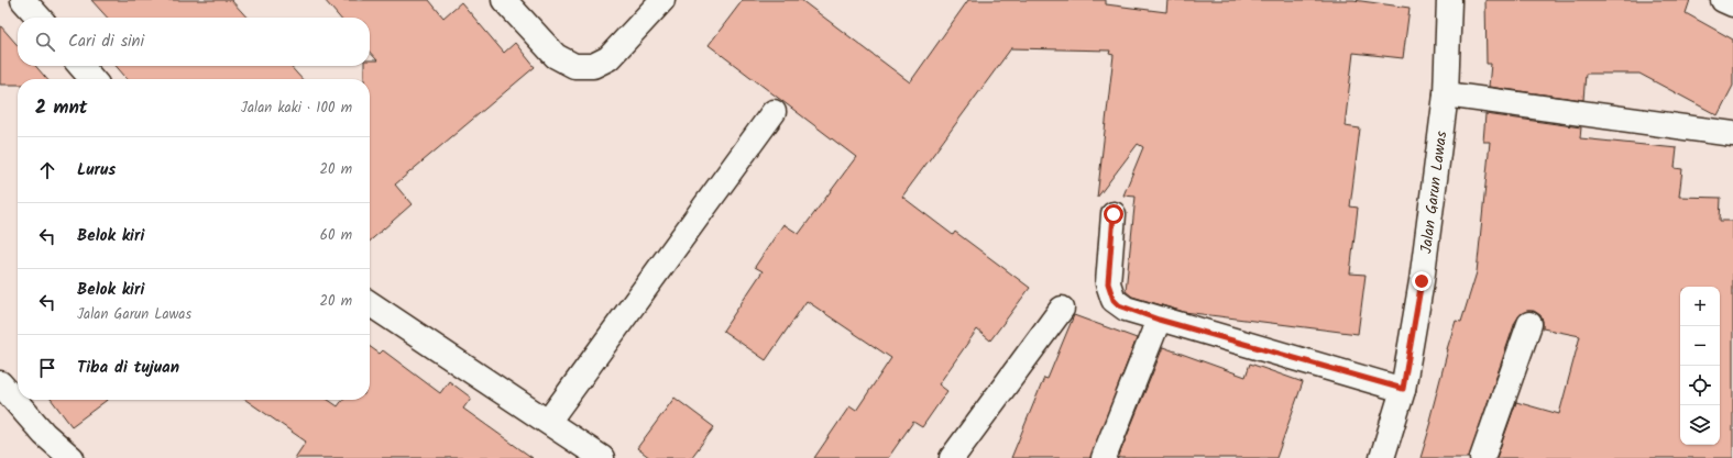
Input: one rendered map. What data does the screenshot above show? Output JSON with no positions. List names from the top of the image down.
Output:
{
  "streets": {
    "street": ["Jalan Garun Lawas"]
  },
  "page": {
    "search": "Cari di sini",
    "heading": ["2 mnt", "Jalan kaki · 100 m"],
    "list": [
      ["Lurus", "20 m"],
      ["Belok kiri", "60 m"],
      ["Belok kiri", "Jalan Garun Lawas", "20 m"],
      "Tiba di tujuan"
    ],
    "map_buttons": ["+", "−"]
  }
}
